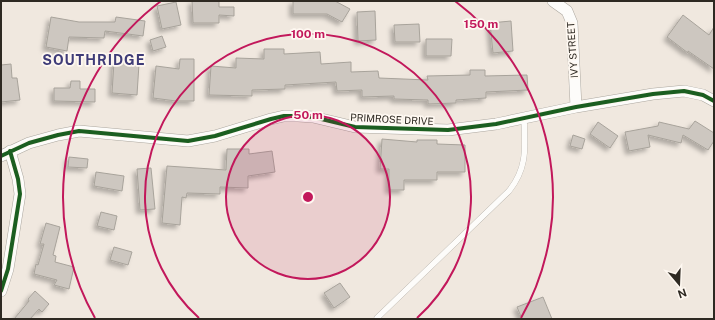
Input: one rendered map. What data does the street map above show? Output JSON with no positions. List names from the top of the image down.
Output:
{
  "streets": {
    "street": ["IVY STREET", "PRIMROSE DRIVE"]
  },
  "crossings": [
    ["IVY STREET", "PRIMROSE DRIVE"]
  ],
  "districts": ["SOUTHRIDGE"],
  "north": "bottom",
  "rings": ["150 m", "100 m", "50 m"]
}
